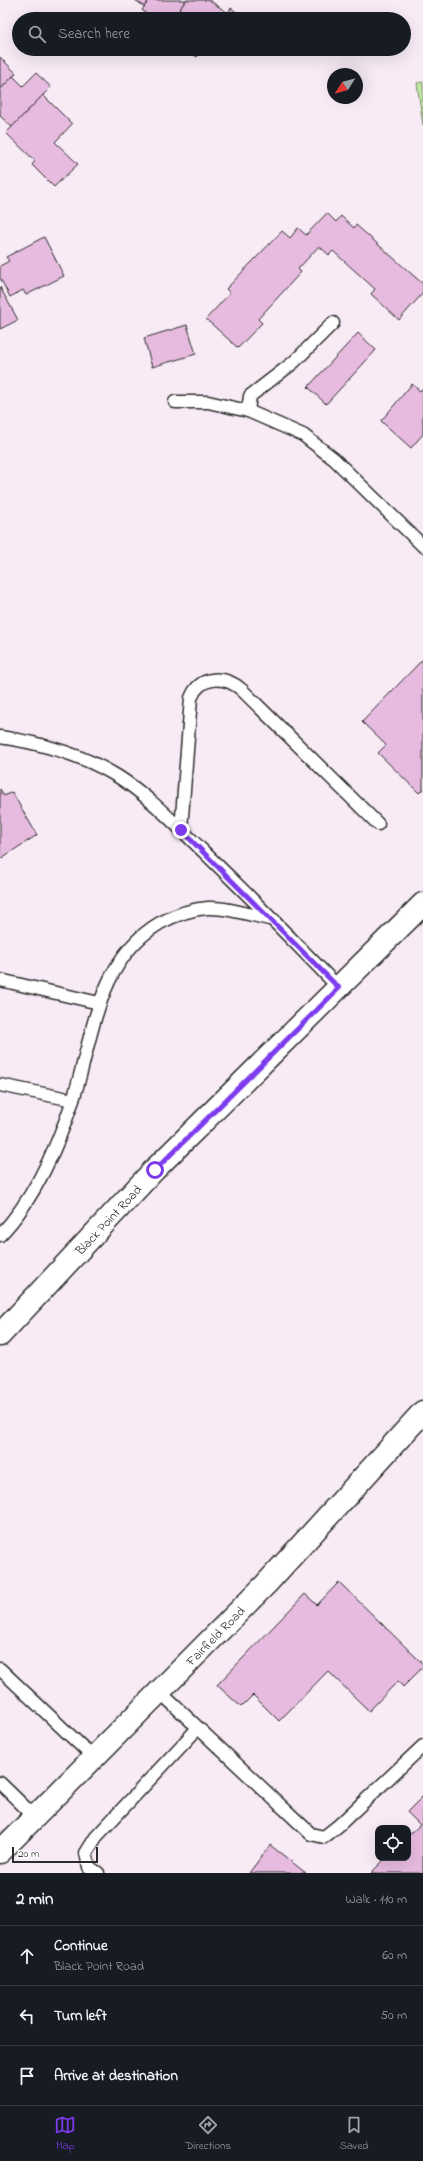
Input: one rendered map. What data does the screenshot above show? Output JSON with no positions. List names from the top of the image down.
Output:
{
  "streets": {
    "street": ["Black Point Road", "Fairfield Road"]
  },
  "scale_bar": "20 m",
  "north": "bottom left",
  "page": {
    "search": "Search here",
    "scale": "20 m",
    "heading": ["2 min", "Walk · 110 m"],
    "list": [
      ["Continue", "Black Point Road", "60 m"],
      ["Turn left", "50 m"],
      "Arrive at destination"
    ],
    "nav": ["Map", "Directions", "Saved"]
  }
}
